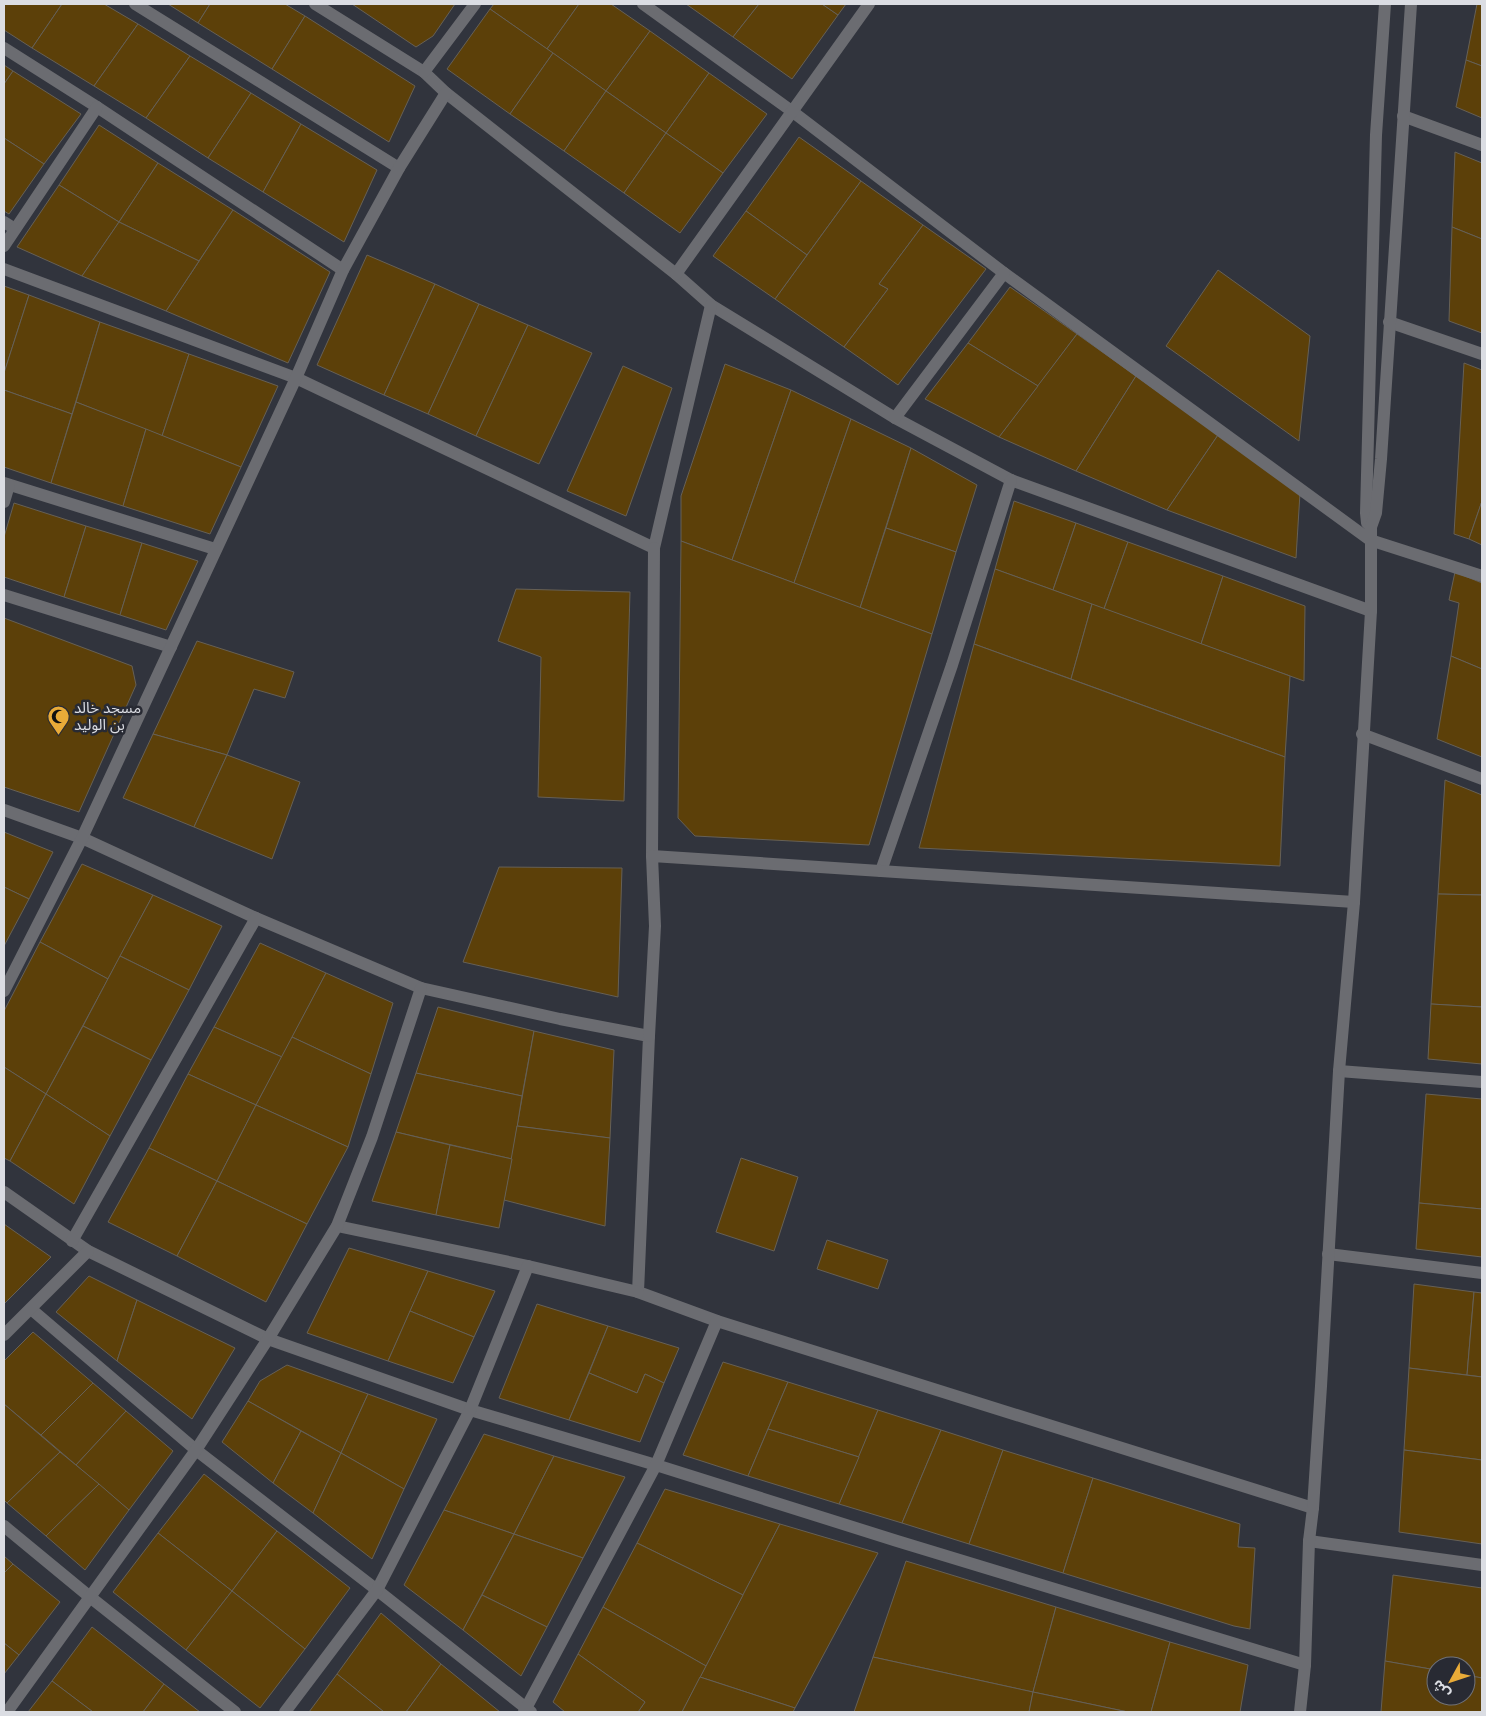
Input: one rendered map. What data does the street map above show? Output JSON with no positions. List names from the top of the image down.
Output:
{
  "places": {
    "mosque": ["مسجد خالد بن الوليد"]
  },
  "north": "bottom left"
}
